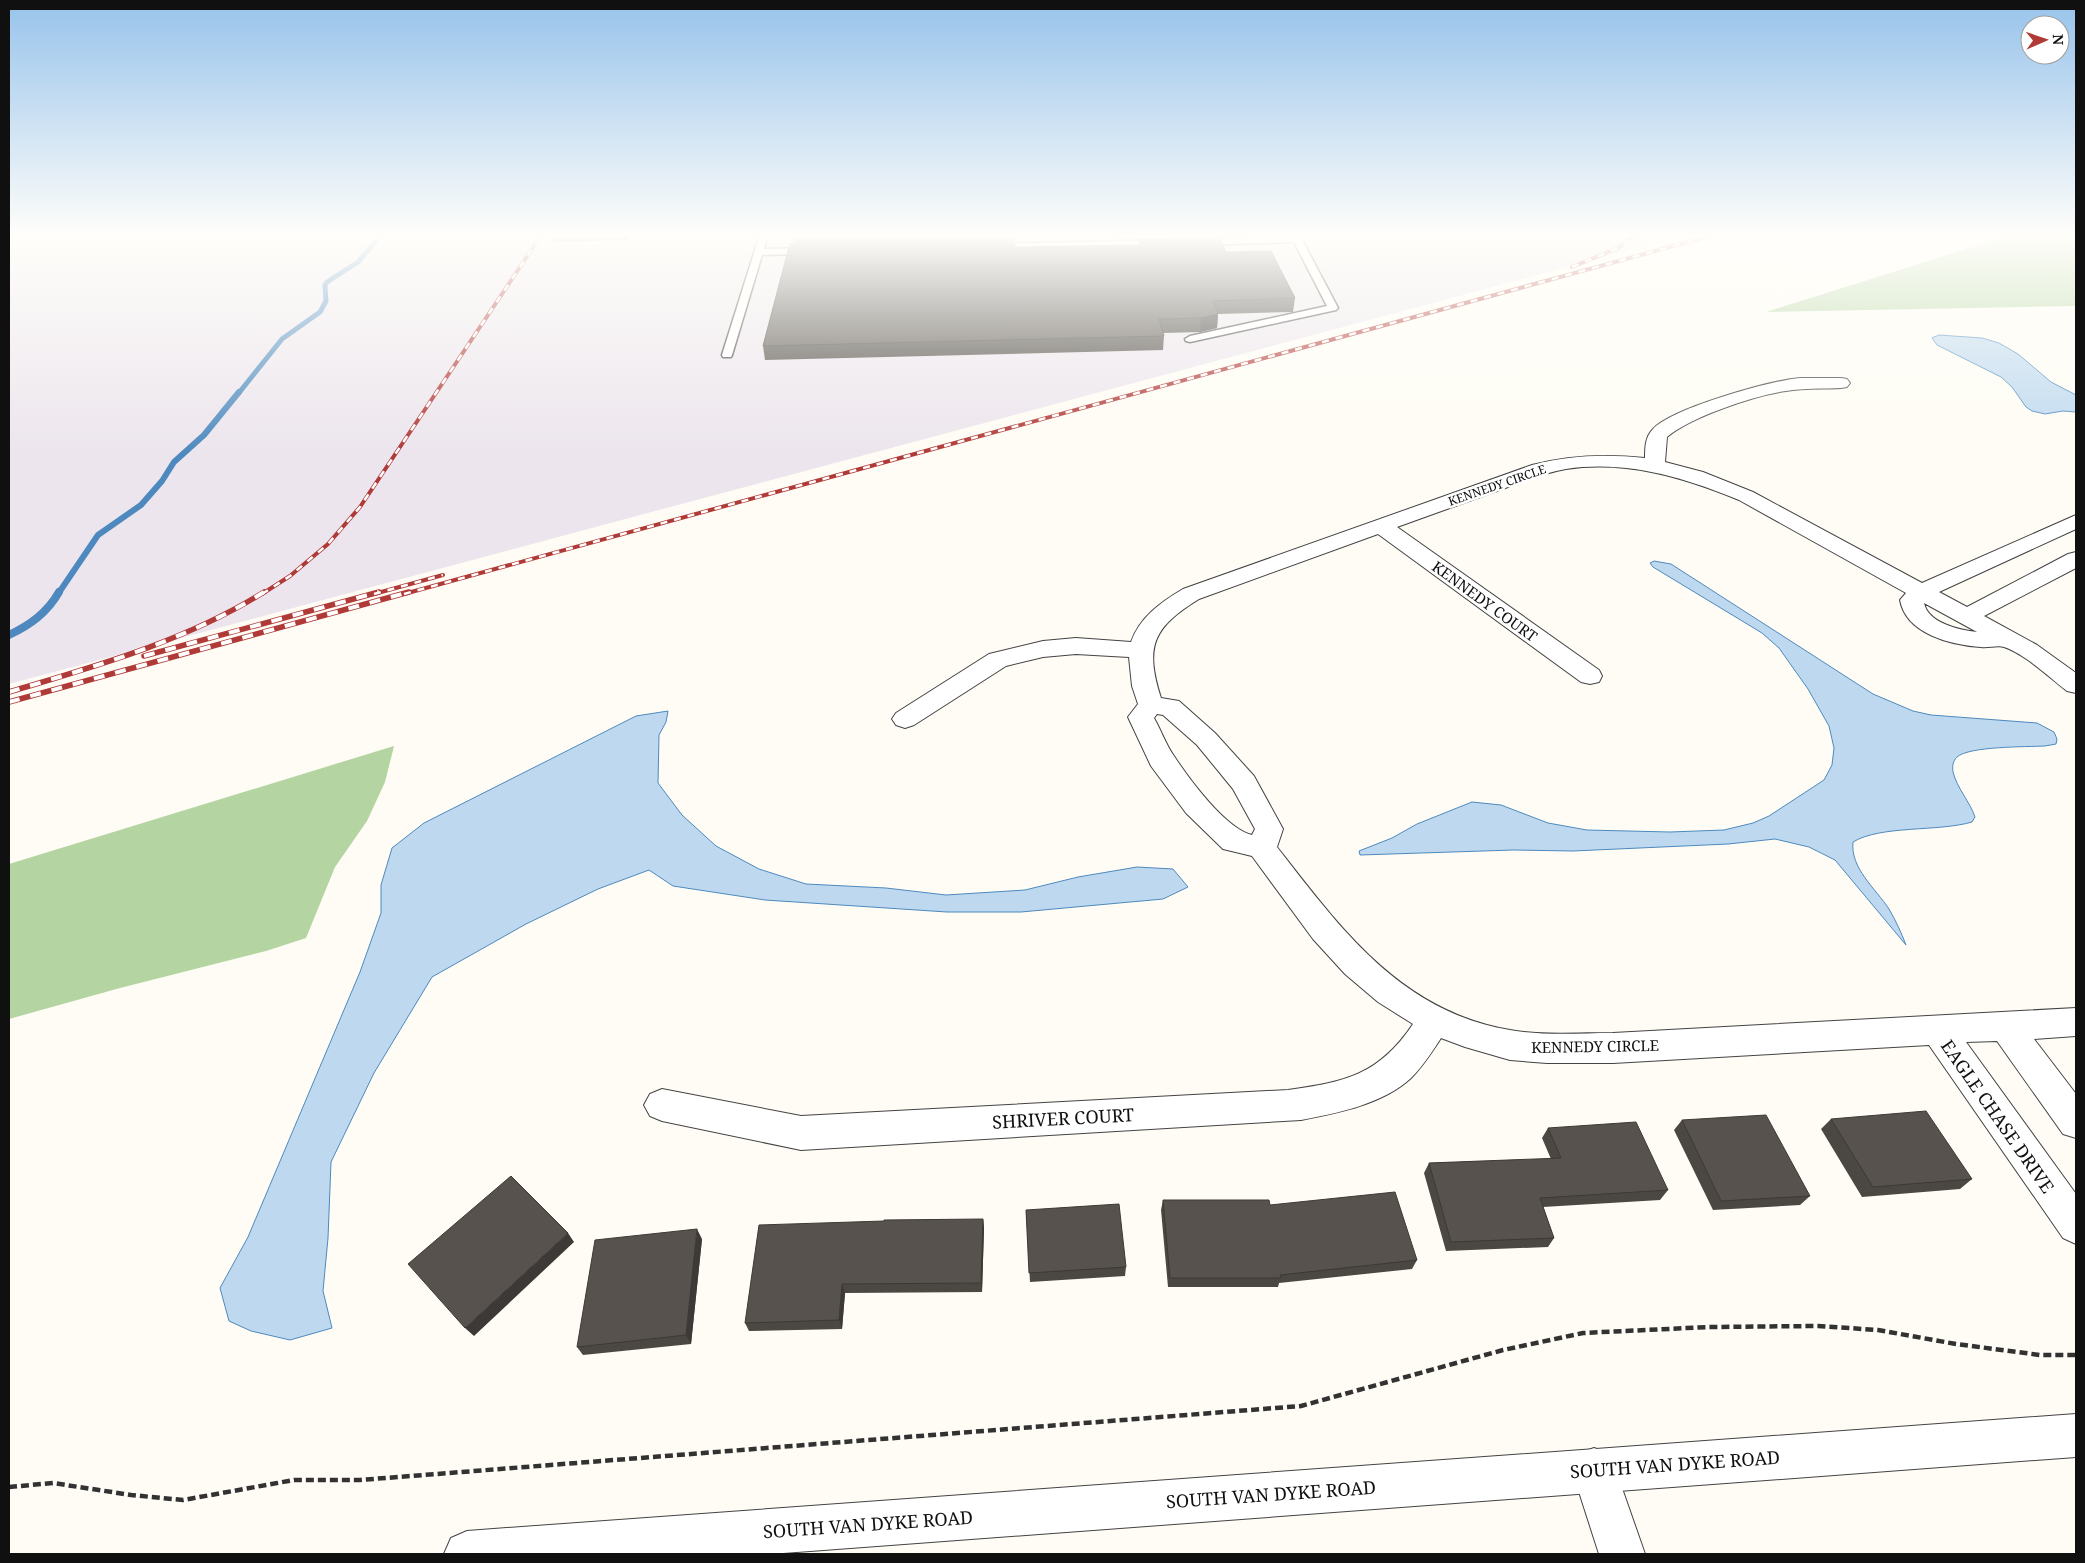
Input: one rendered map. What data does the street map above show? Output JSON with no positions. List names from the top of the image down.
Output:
{
  "streets": {
    "street": [
      "KENNEDY CIRCLE",
      "KENNEDY COURT",
      "EAGLE CHASE DRIVE",
      "SHRIVER COURT",
      "SOUTH VAN DYKE ROAD"
    ]
  },
  "crossings": [
    ["KENNEDY CIRCLE", "KENNEDY COURT"],
    ["KENNEDY CIRCLE", "EAGLE CHASE DRIVE"],
    ["KENNEDY CIRCLE", "SHRIVER COURT"]
  ],
  "north": "right"
}
